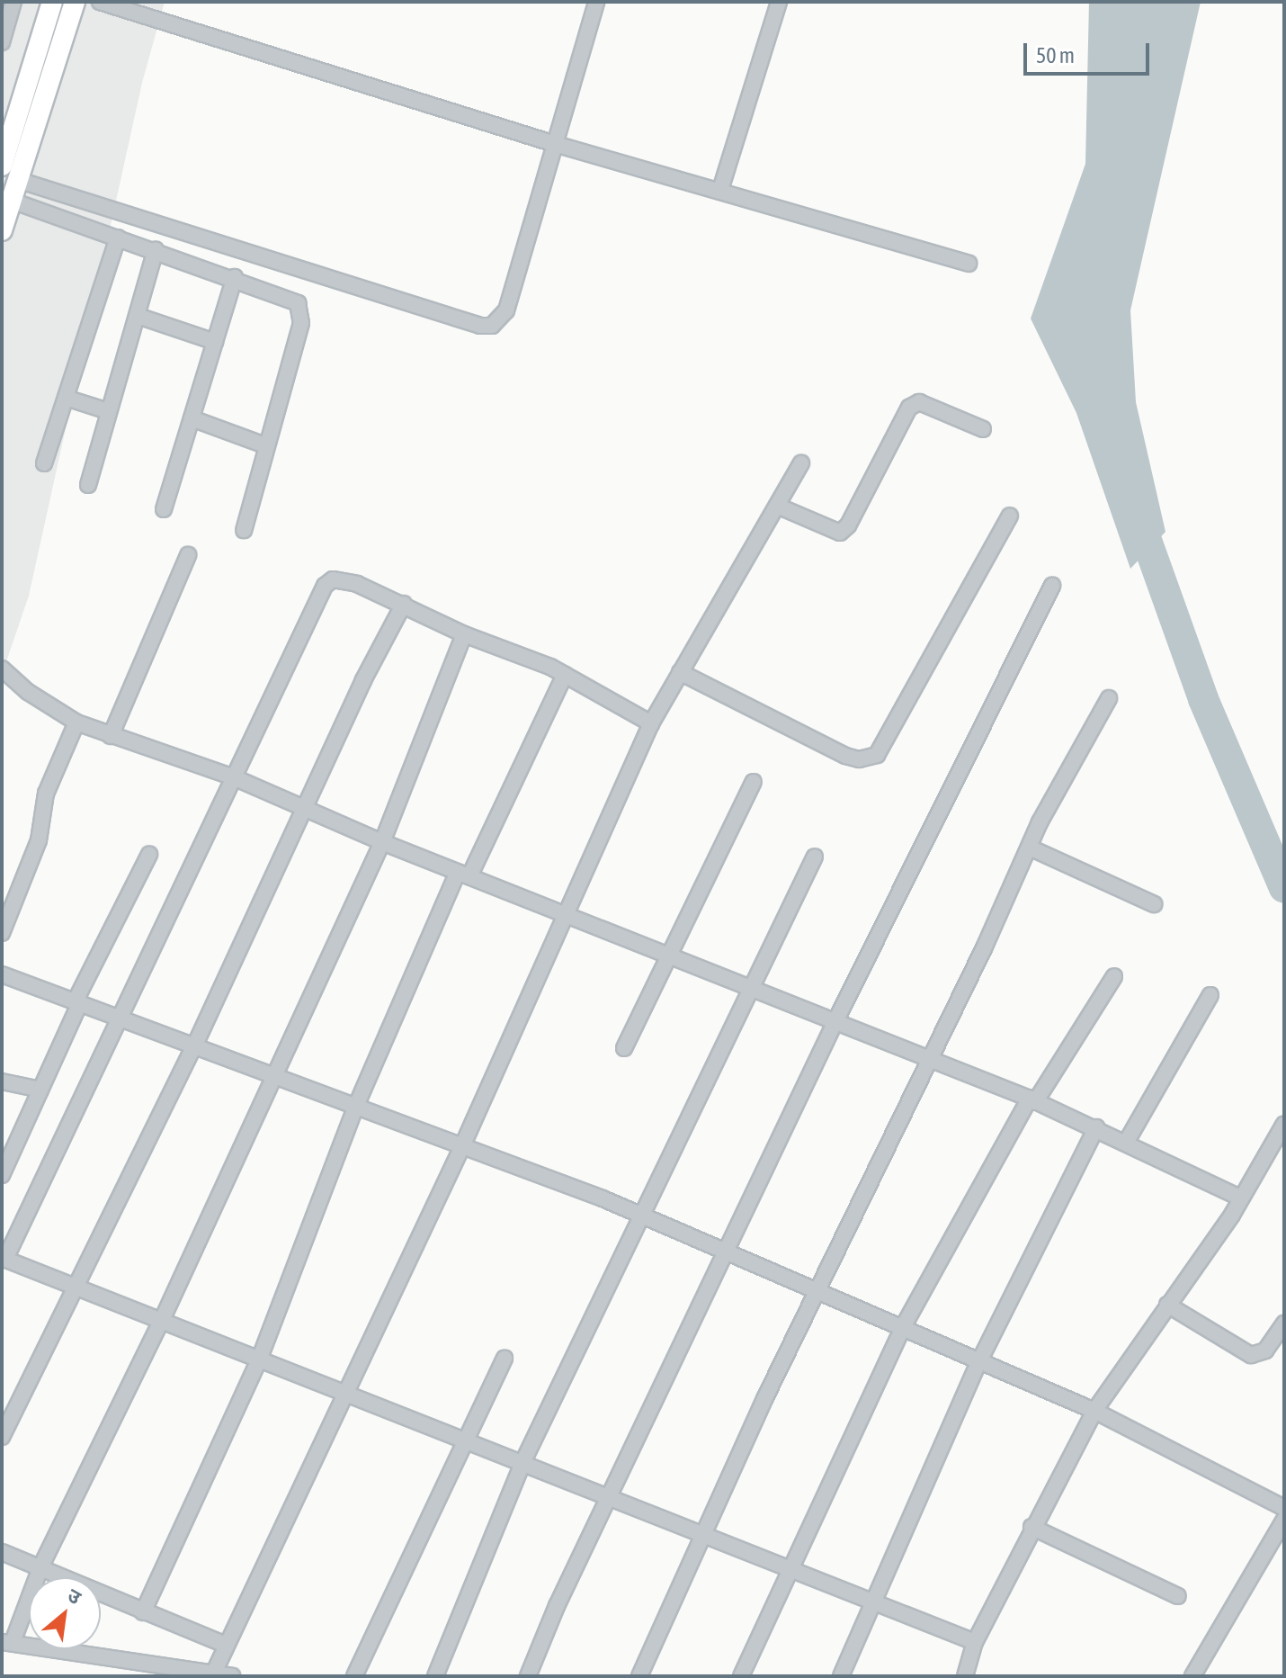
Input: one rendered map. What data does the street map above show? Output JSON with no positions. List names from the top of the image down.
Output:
{
  "scale_bar": "50 m",
  "north": "top right"
}
